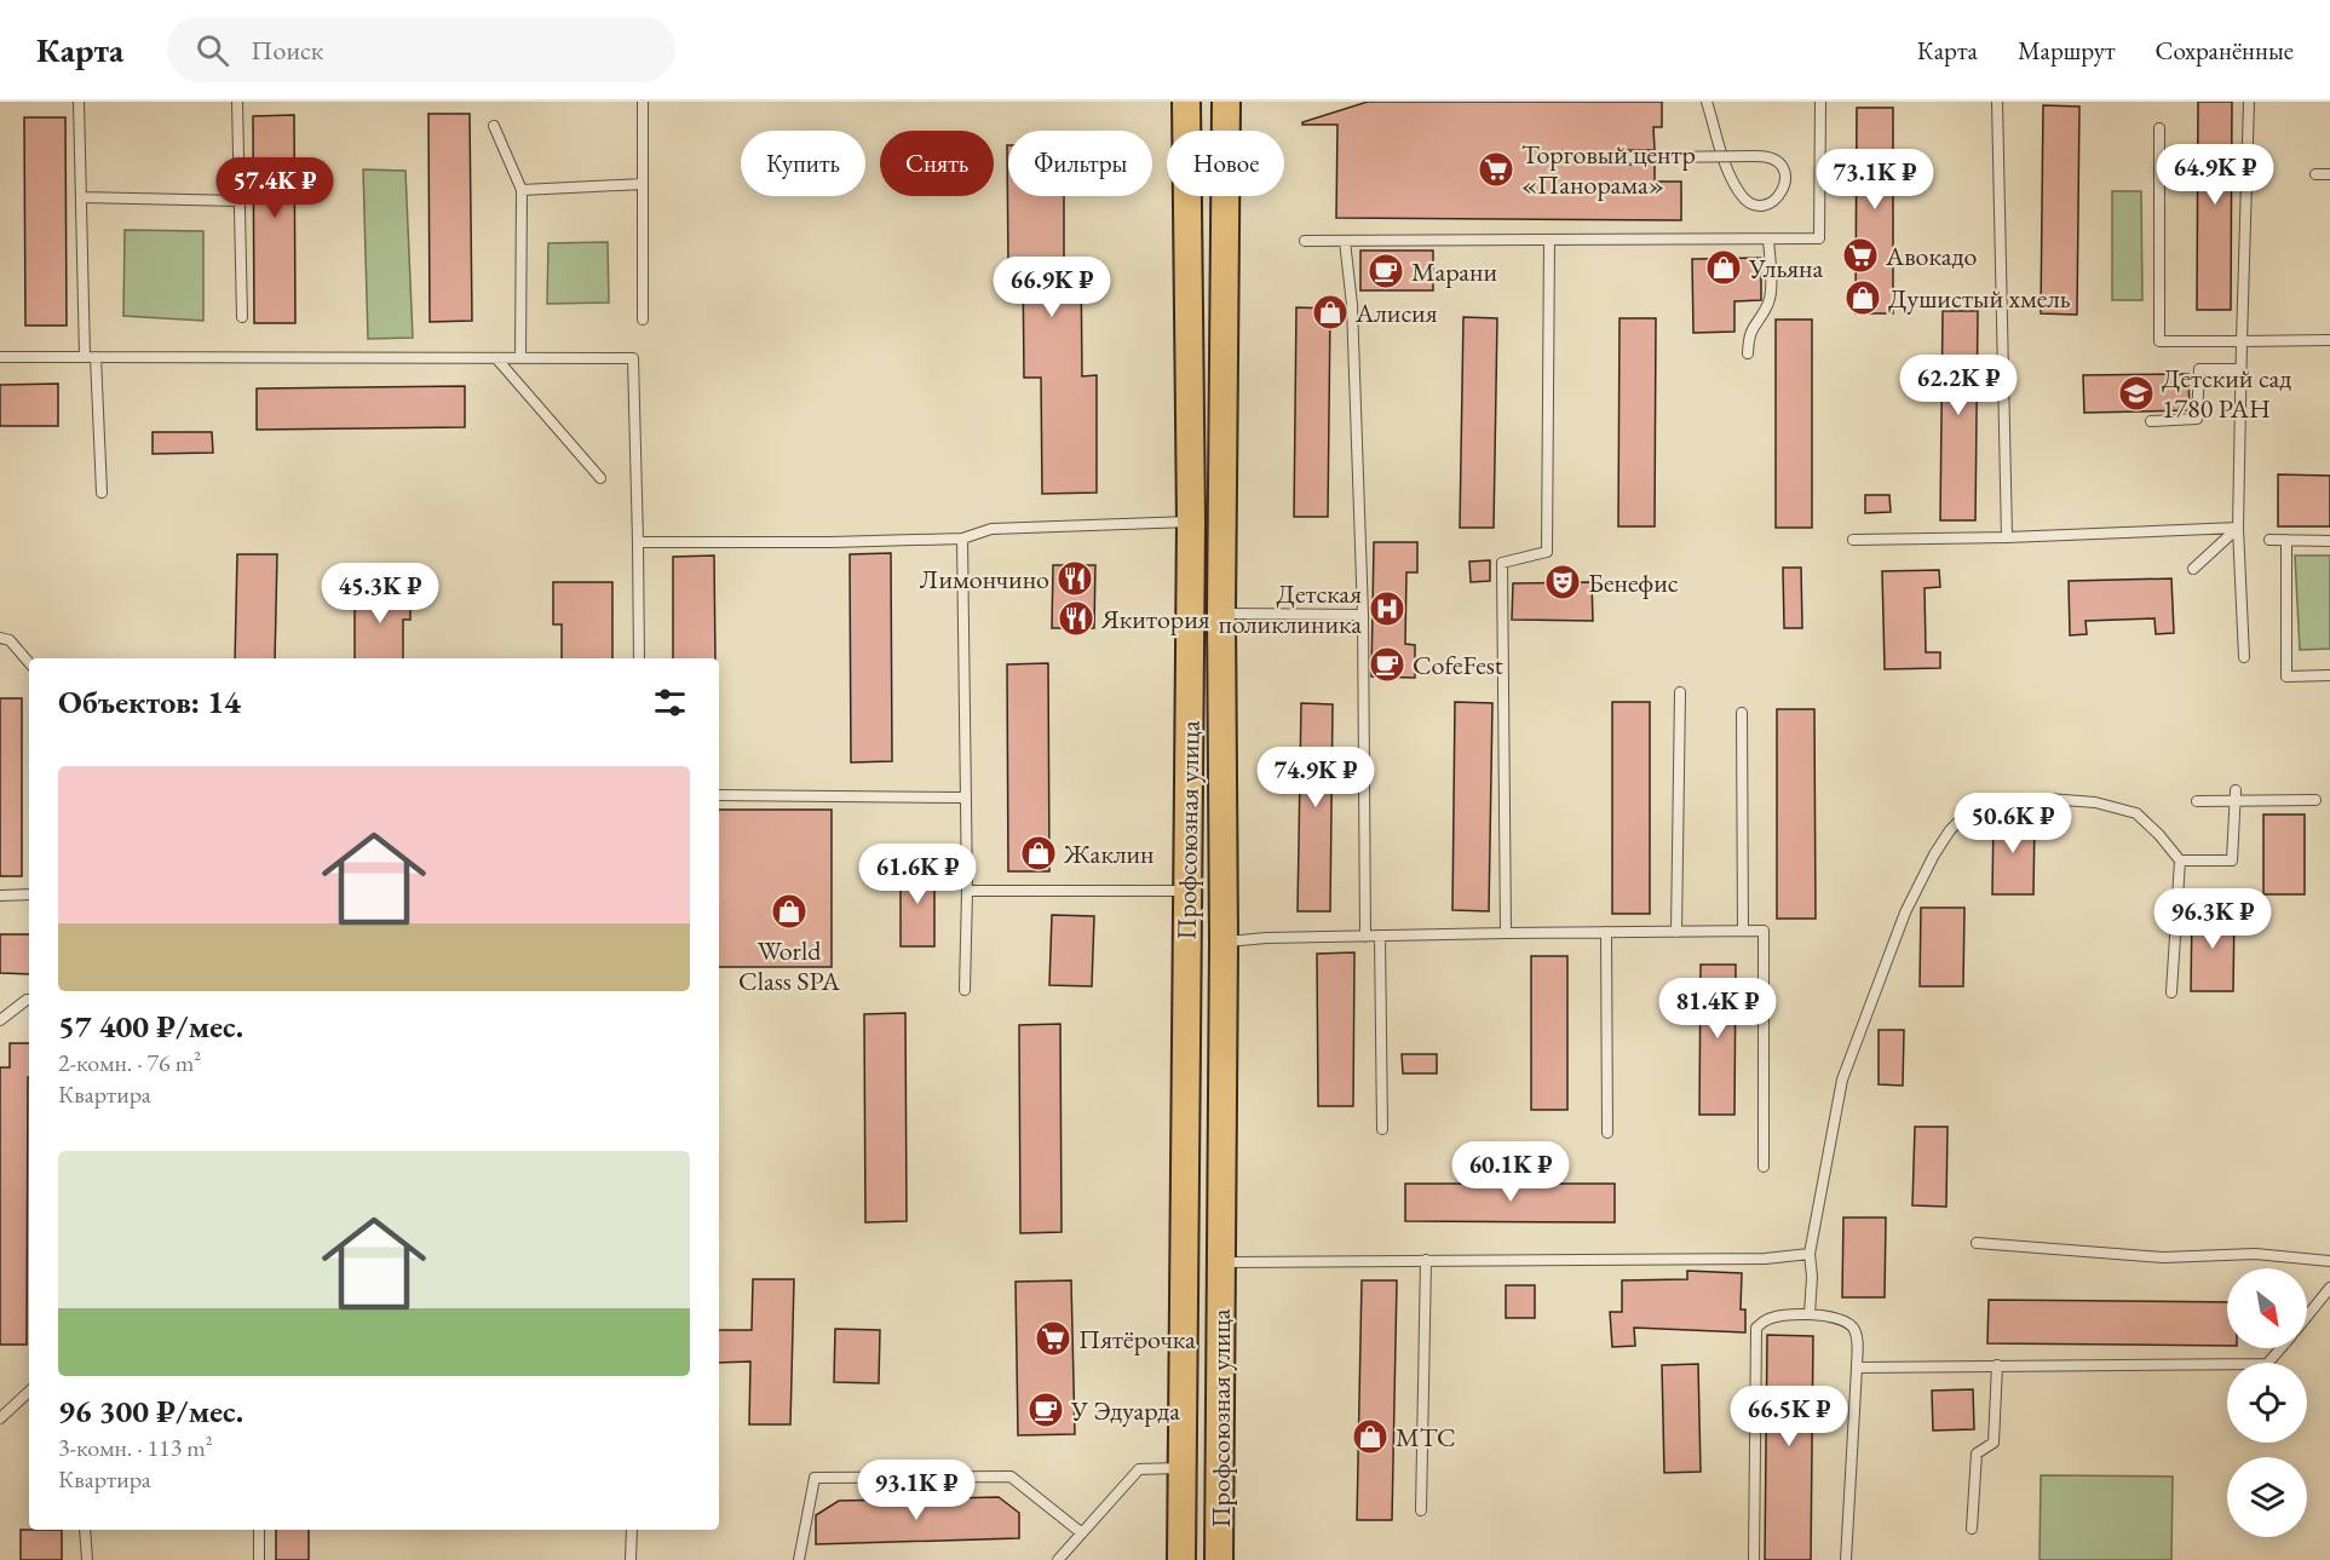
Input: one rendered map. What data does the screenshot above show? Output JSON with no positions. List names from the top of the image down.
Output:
{
  "streets": {
    "main road": ["Профсоюзная улица"]
  },
  "places": {
    "supermarket": ["Торговый центр «Панорама»", "Авокадо", "Пятёрочка"],
    "shop": [
      "Ульяна",
      "Душистый хмель",
      "Алисия",
      "Жаклин",
      "World Class SPA",
      "МТС"
    ],
    "cafe": ["Марани", "CofeFest", "У Эдуарда"],
    "school or university": ["Детский сад 1780 РАН"],
    "restaurant": ["Лимончино", "Якитория"],
    "theatre": ["Бенефис"],
    "hospital": ["Детская поликлиника"]
  },
  "north": "bottom right",
  "page": {
    "header": "Карта",
    "search": "Поиск",
    "nav": ["Карта", "Маршрут", "Сохранённые"],
    "chip": [
      "Купить",
      "Снять",
      "Фильтры",
      "Новое"
    ],
    "price": [
      "64.9K ₽",
      "73.1K ₽",
      "57.4K ₽",
      "66.9K ₽",
      "62.2K ₽",
      "45.3K ₽",
      "74.9K ₽",
      "50.6K ₽",
      "61.6K ₽",
      "96.3K ₽",
      "81.4K ₽",
      "60.1K ₽",
      "66.5K ₽",
      "93.1K ₽"
    ],
    "heading": "Объектов: 14",
    "list": [
      {
        "name": "57 400 ₽/мес.",
        "note": "2-комн. · 76 m² · Квартира"
      },
      {
        "name": "96 300 ₽/мес.",
        "note": "3-комн. · 113 m² · Квартира"
      }
    ]
  }
}
